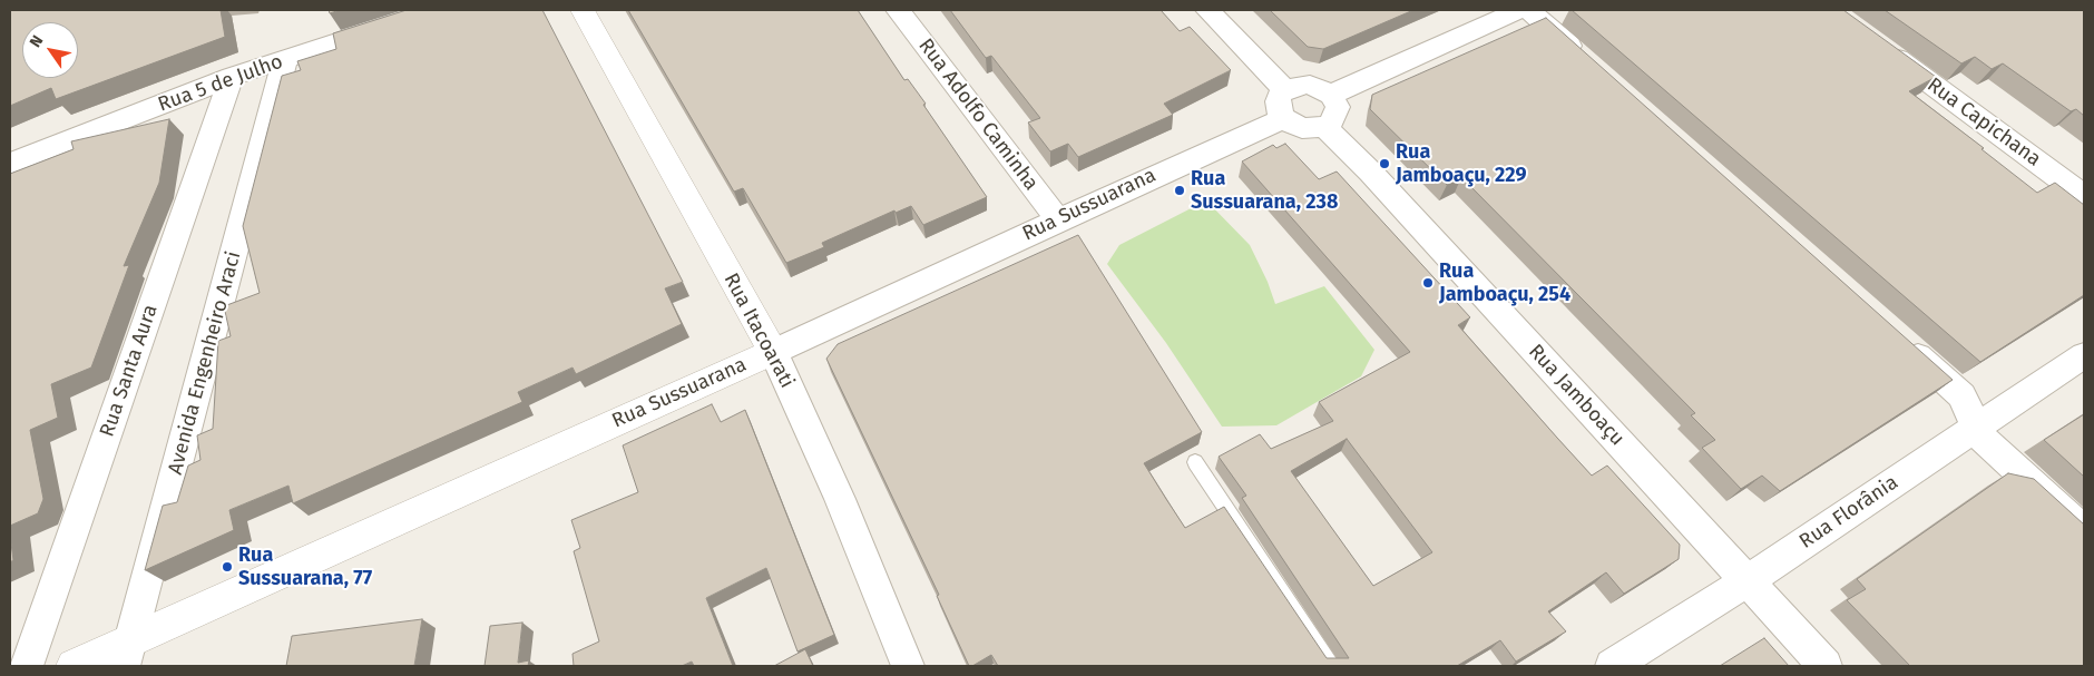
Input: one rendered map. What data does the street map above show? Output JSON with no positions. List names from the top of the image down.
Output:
{
  "streets": {
    "street": [
      "Rua 5 de Julho",
      "Rua Adolfo Caminha",
      "Rua Capichana",
      "Rua Sussuarana",
      "Rua Itacoarati",
      "Avenida Engenheiro Araci",
      "Rua Santa Aura",
      "Rua Jamboaçu",
      "Rua Florânia"
    ]
  },
  "crossings": [
    ["Rua 5 de Julho", "Avenida Engenheiro Araci"],
    ["Rua 5 de Julho", "Rua Santa Aura"],
    ["Rua Adolfo Caminha", "Rua Sussuarana"],
    ["Rua Sussuarana", "Rua Itacoarati"],
    ["Rua Sussuarana", "Avenida Engenheiro Araci"],
    ["Rua Sussuarana", "Rua Jamboaçu"],
    ["Rua Jamboaçu", "Rua Florânia"]
  ],
  "places": [
    "Rua Jamboaçu, 229",
    "Rua Sussuarana, 238",
    "Rua Jamboaçu, 254",
    "Rua Sussuarana, 77"
  ],
  "north": "top left"
}
